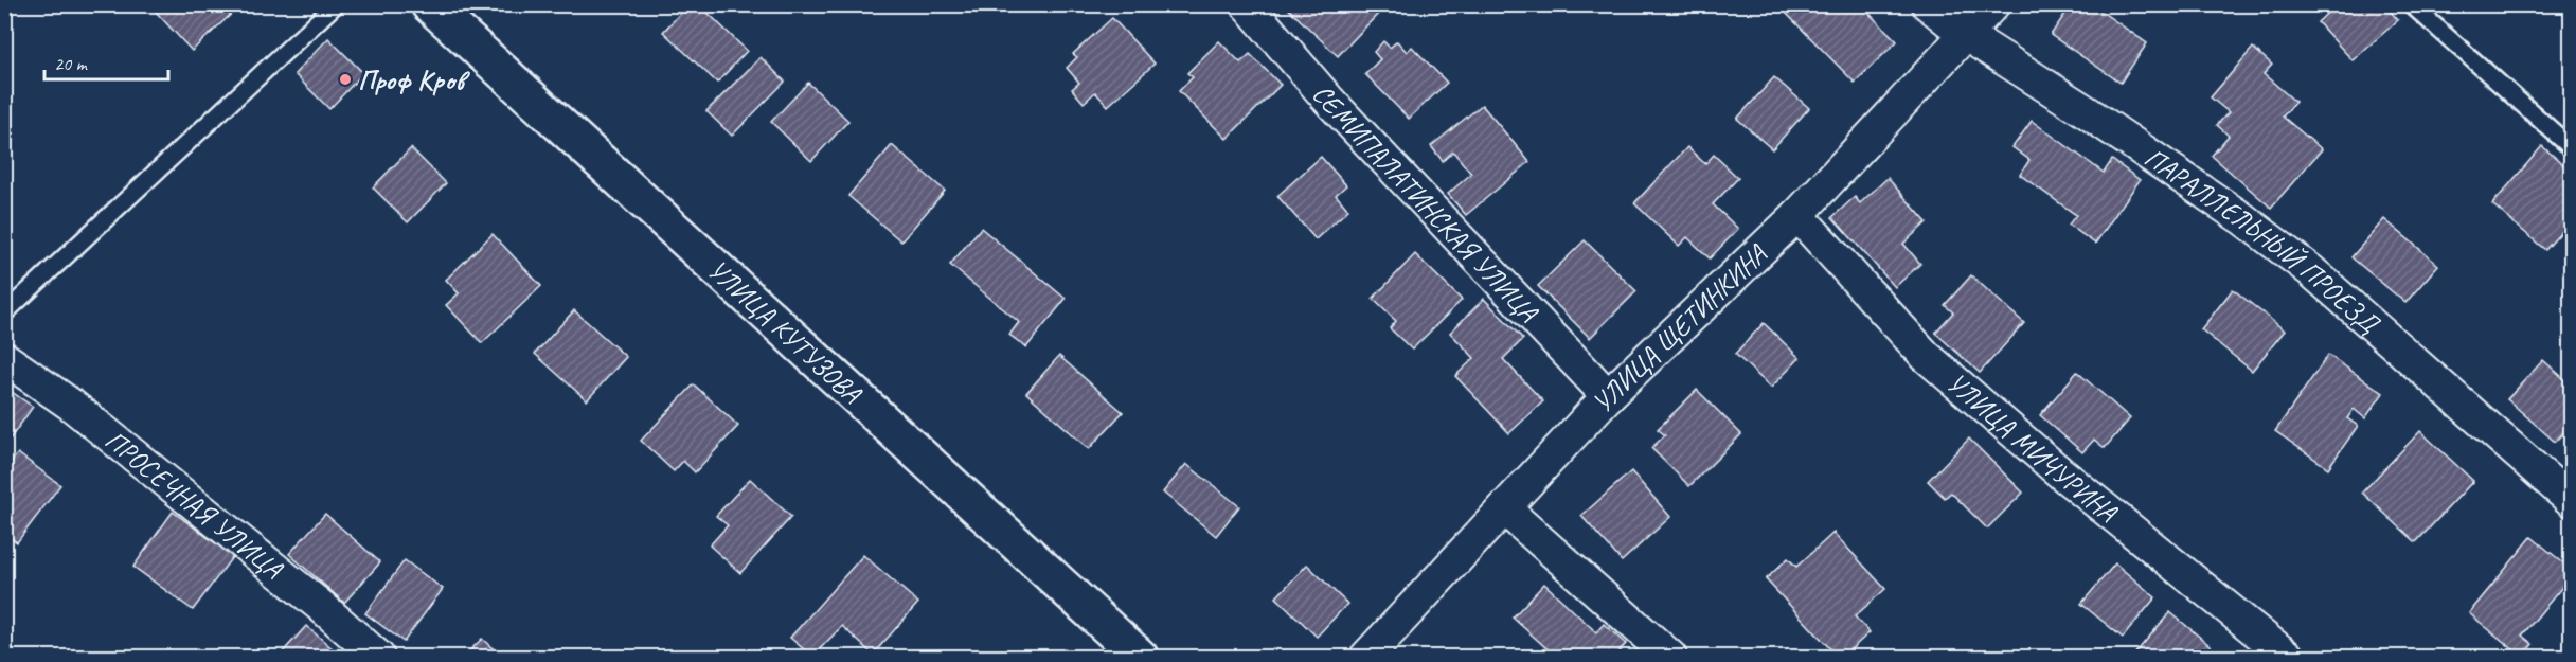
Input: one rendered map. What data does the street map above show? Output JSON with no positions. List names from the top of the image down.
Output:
{
  "streets": {
    "main road": ["УЛИЦА КУТУЗОВА"],
    "street": [
      "СЕМИПАЛАТИНСКАЯ УЛИЦА",
      "ПАРАЛЛЕЛЬНЫЙ ПРОЕЗД",
      "УЛИЦА ЩЕТИНКИНА",
      "УЛИЦА МИЧУРИНА",
      "ПРОСЕЧНАЯ УЛИЦА"
    ]
  },
  "crossings": [
    ["СЕМИПАЛАТИНСКАЯ УЛИЦА", "УЛИЦА ЩЕТИНКИНА"],
    ["ПАРАЛЛЕЛЬНЫЙ ПРОЕЗД", "УЛИЦА ЩЕТИНКИНА"],
    ["УЛИЦА ЩЕТИНКИНА", "УЛИЦА МИЧУРИНА"]
  ],
  "places": ["Проф Кров"],
  "scale_bar": "20 m"
}
